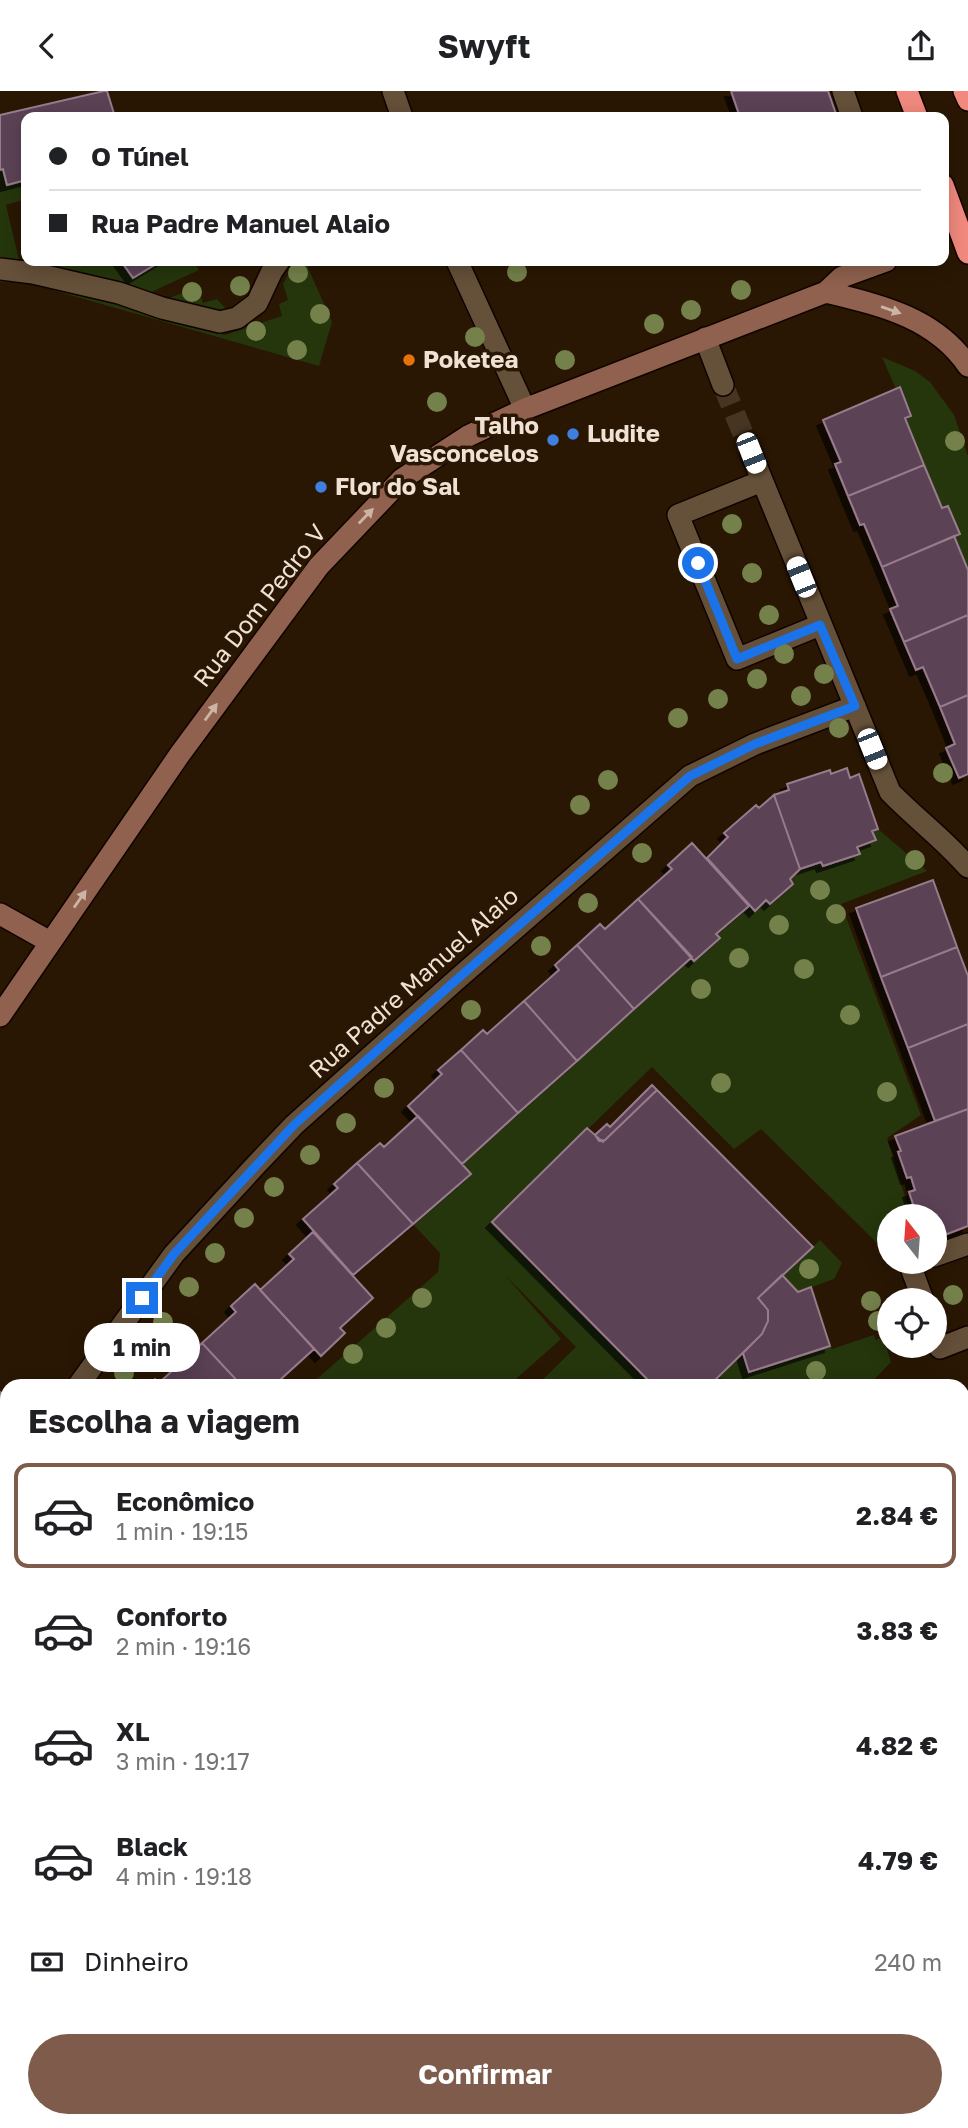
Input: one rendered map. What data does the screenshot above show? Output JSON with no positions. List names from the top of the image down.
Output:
{
  "streets": {
    "street": ["Rua Dom Pedro V", "Rua Padre Manuel Alaio"]
  },
  "one_way": ["Rua Dom Pedro V"],
  "places": [
    "Poketea",
    "Ludite",
    "Talho Vasconcelos",
    "Flor do Sal"
  ],
  "north": "top",
  "page": {
    "header": "Swyft",
    "banner": ["O Túnel", "Rua Padre Manuel Alaio"],
    "bubble": "1 min",
    "heading": "Escolha a viagem",
    "list": [
      {
        "name": "Econômico",
        "note": "1 min · 19:15",
        "value": "2.84 €"
      },
      {
        "name": "Conforto",
        "note": "2 min · 19:16",
        "value": "3.83 €"
      },
      {
        "name": "XL",
        "note": "3 min · 19:17",
        "value": "4.82 €"
      },
      {
        "name": "Black",
        "note": "4 min · 19:18",
        "value": "4.79 €"
      }
    ],
    "pay": ["Dinheiro", "240 m"],
    "buttons": "Confirmar"
  }
}
